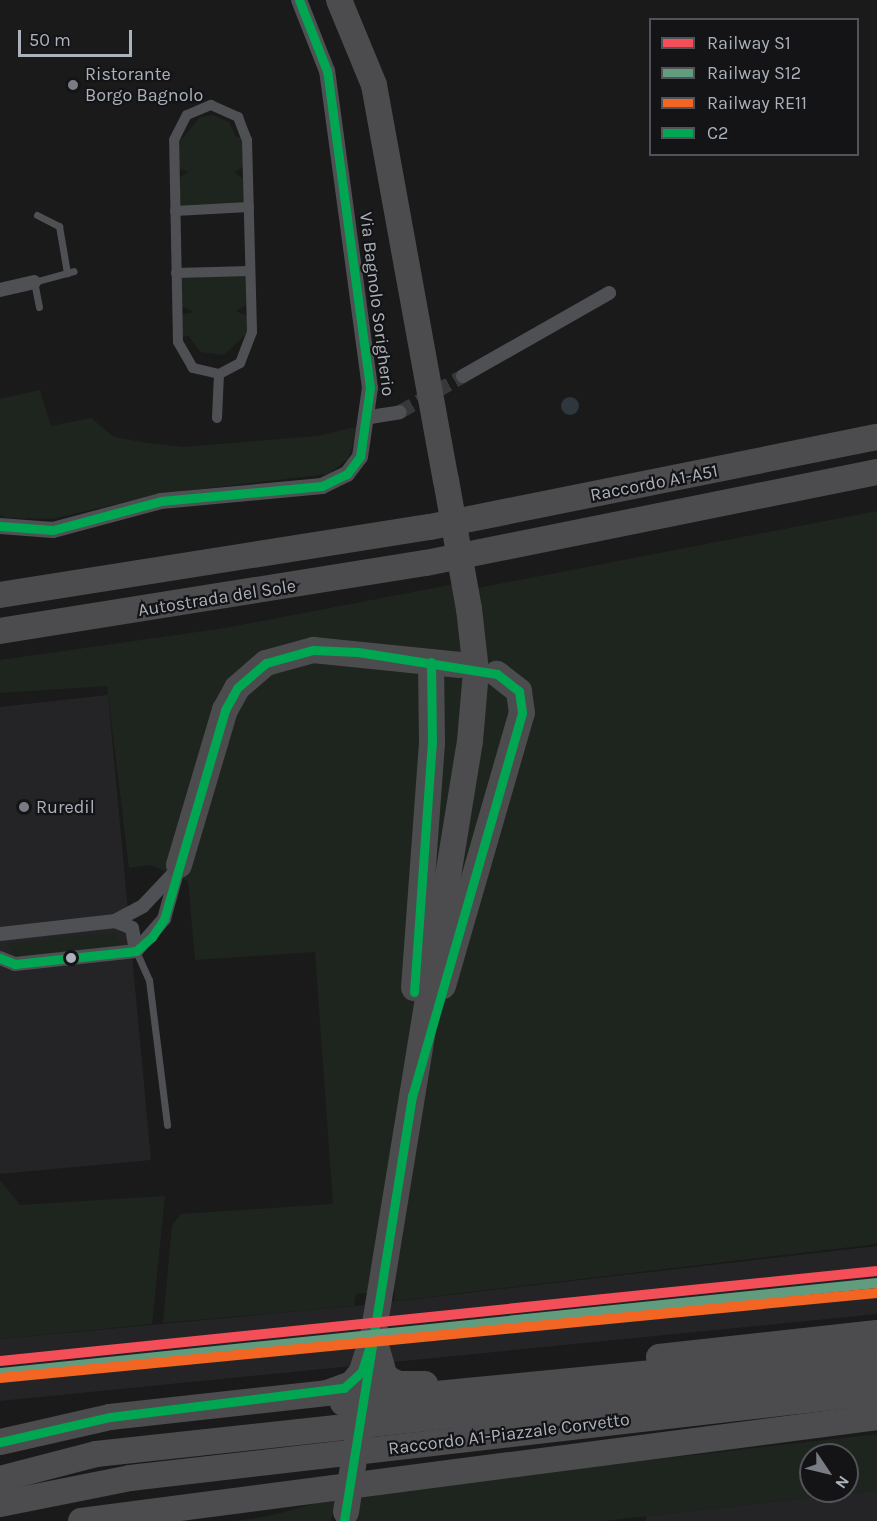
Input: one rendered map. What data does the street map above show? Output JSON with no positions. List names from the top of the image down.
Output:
{
  "streets": {
    "highway": ["Raccordo A1-A51", "Autostrada del Sole", "Raccordo A1-Piazzale Corvetto"],
    "street": ["Via Bagnolo Sorigherio"]
  },
  "crossings": [
    ["Raccordo A1-A51", "Autostrada del Sole"]
  ],
  "places": ["Ristorante Borgo Bagnolo", "Ruredil"],
  "lines": [
    "transit line C2",
    "rail line S1",
    "rail line S12",
    "rail line RE11"
  ],
  "legend": [
    "Railway S1",
    "Railway S12",
    "Railway RE11",
    "C2"
  ],
  "scale_bar": "50 m",
  "north": "bottom right"
}
